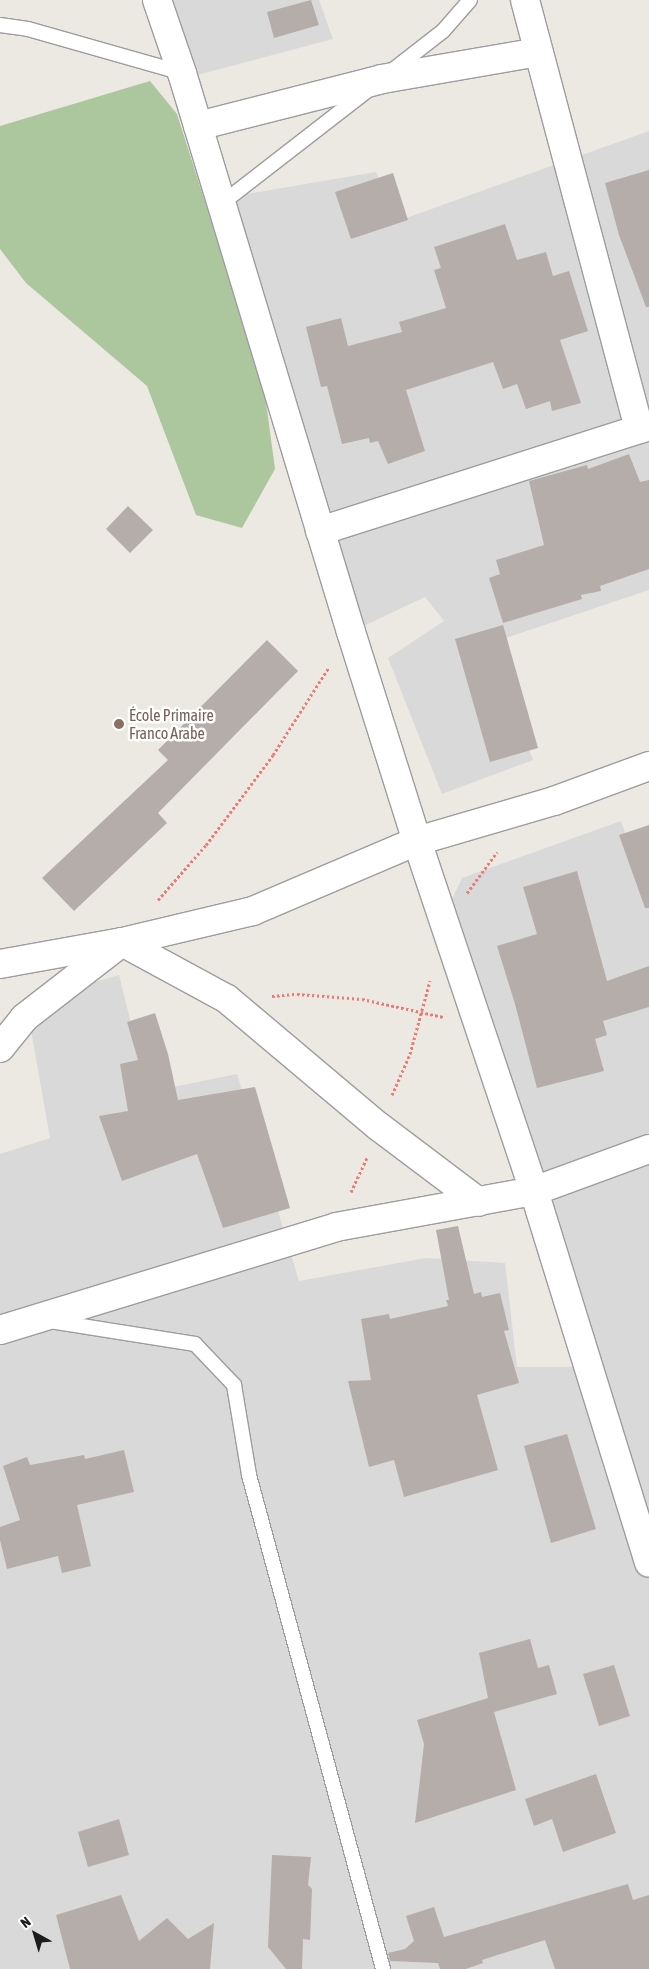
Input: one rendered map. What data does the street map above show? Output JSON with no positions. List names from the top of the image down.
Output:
{
  "places": ["École Primaire Franco Arabe"],
  "north": "top left"
}
